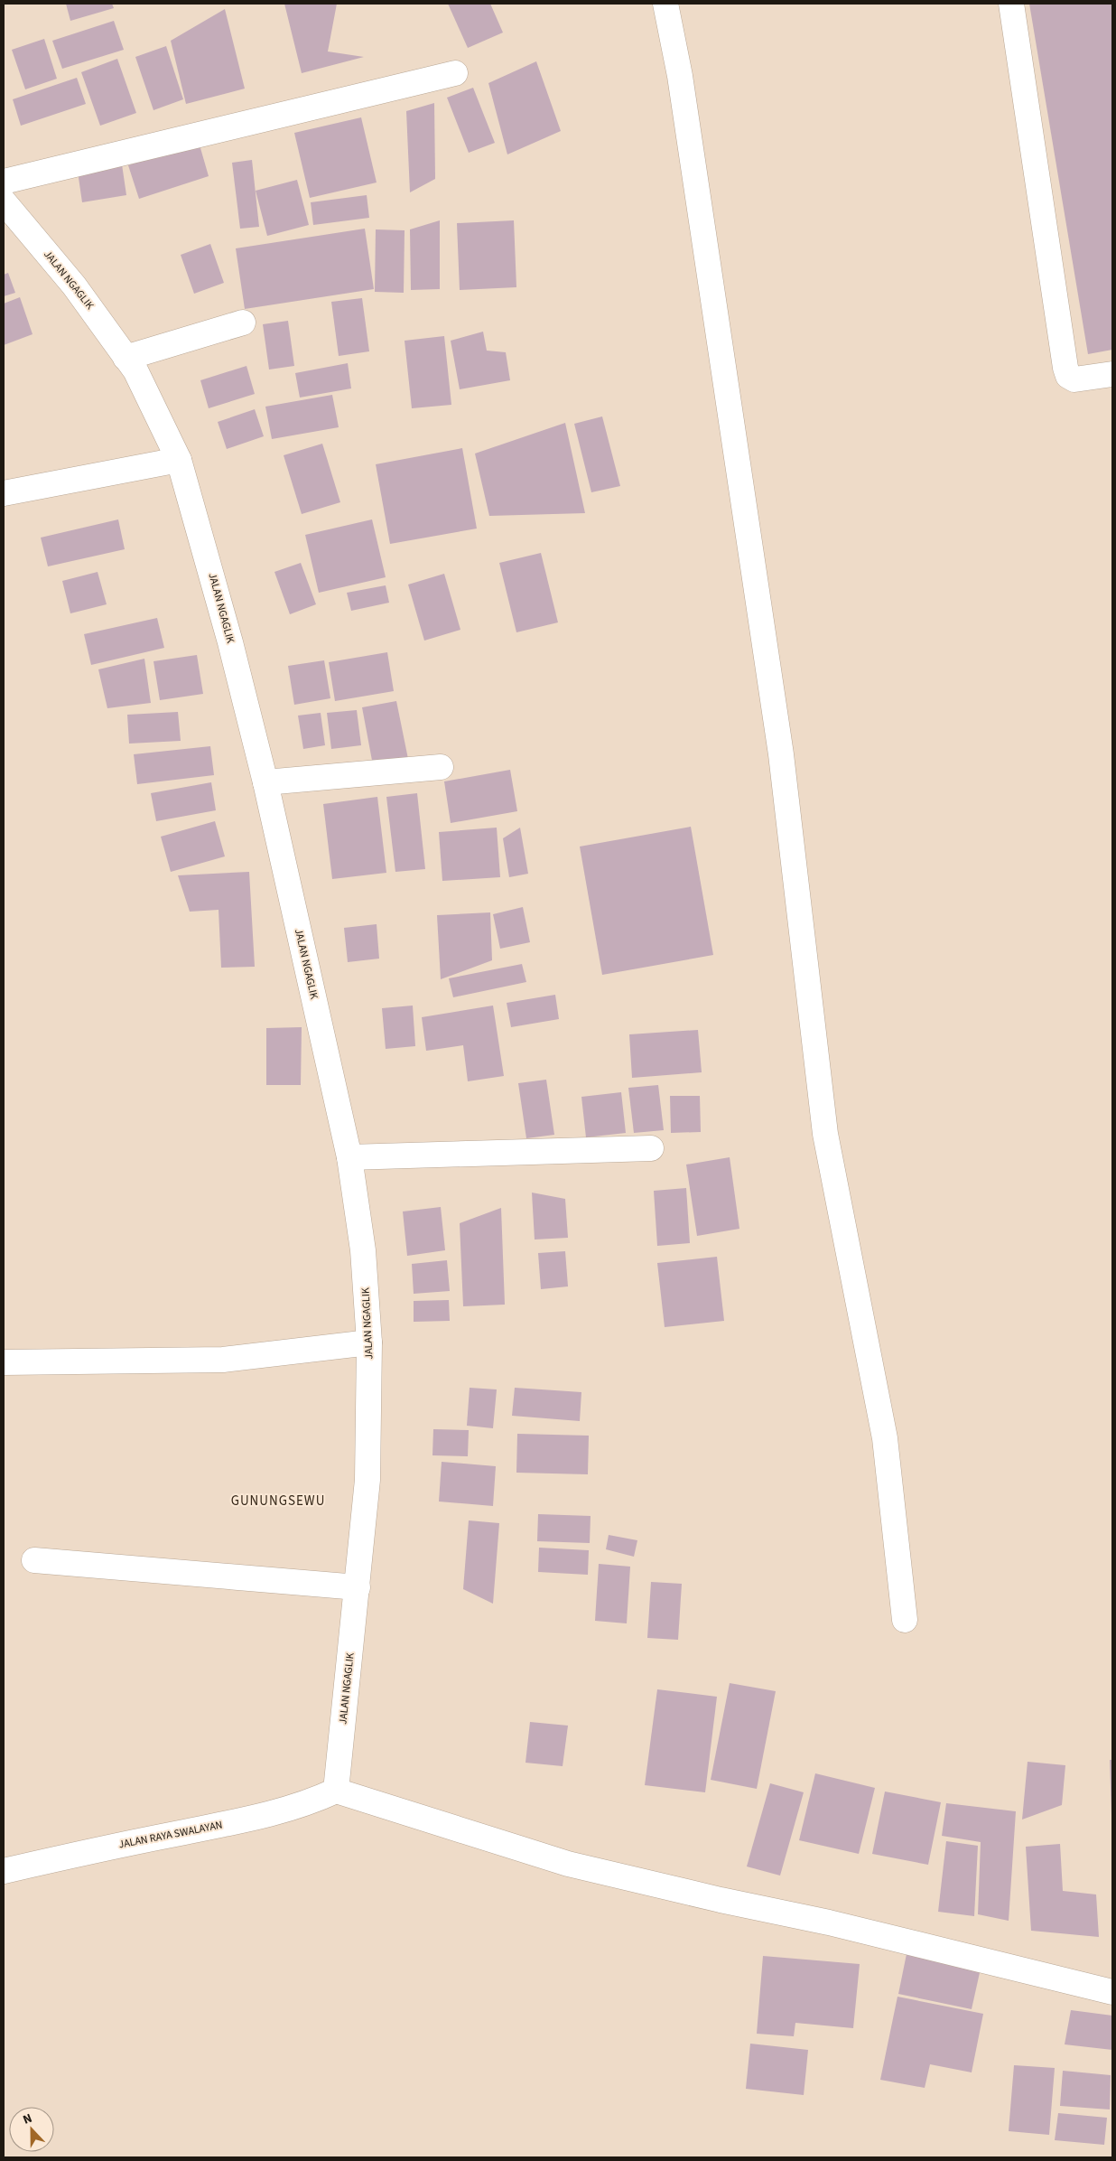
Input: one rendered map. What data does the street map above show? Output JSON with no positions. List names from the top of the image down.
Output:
{
  "streets": {
    "street": ["JALAN NGAGLIK", "JALAN RAYA SWALAYAN"]
  },
  "crossings": [
    ["JALAN NGAGLIK", "JALAN RAYA SWALAYAN"]
  ],
  "districts": ["GUNUNGSEWU"],
  "north": "top"
}
